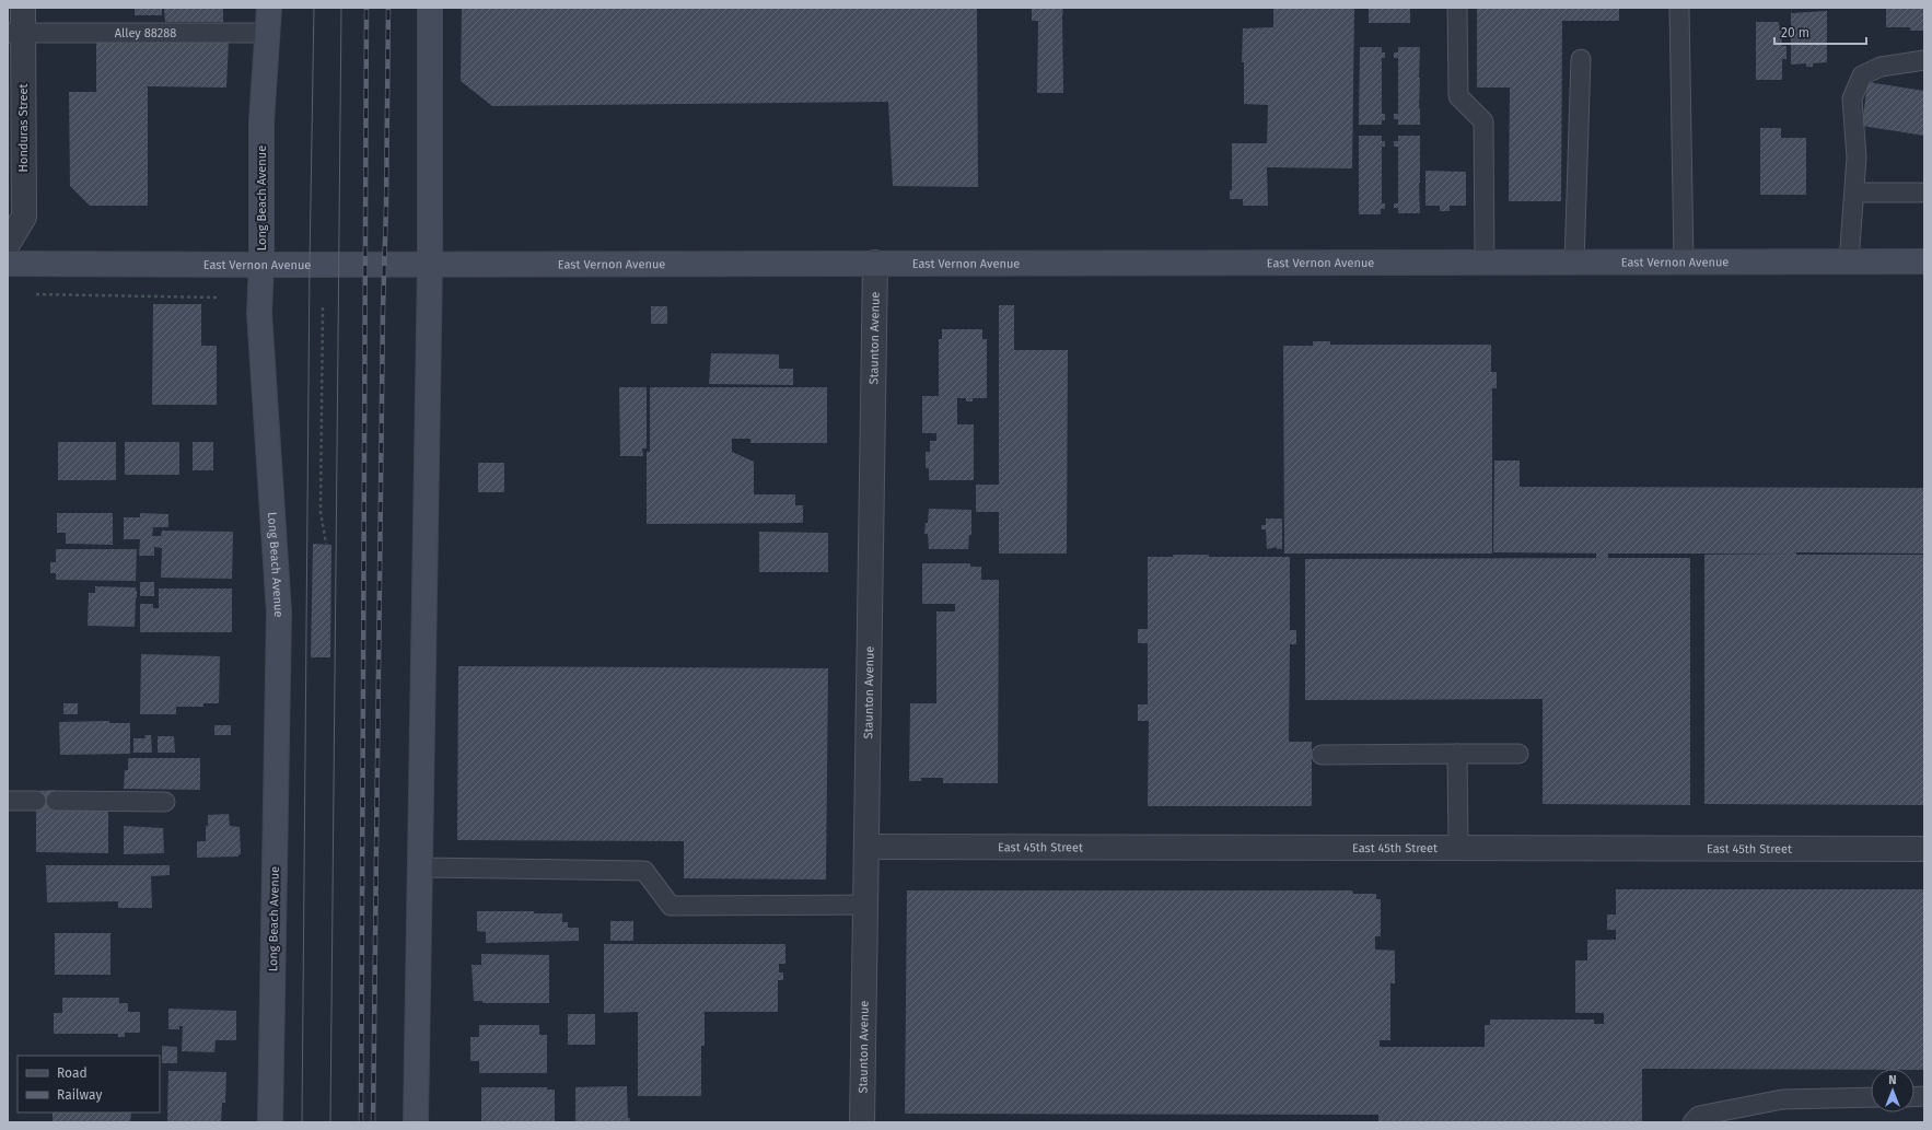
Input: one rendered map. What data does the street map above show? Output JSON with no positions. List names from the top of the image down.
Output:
{
  "streets": {
    "main road": ["Long Beach Avenue", "East Vernon Avenue"],
    "street": ["Honduras Street", "Staunton Avenue", "East 45th Street"],
    "lane": ["Alley 88288"]
  },
  "crossings": [
    ["Alley 88288", "Honduras Street"],
    ["Alley 88288", "Long Beach Avenue"],
    ["Long Beach Avenue", "East Vernon Avenue"],
    ["East Vernon Avenue", "Staunton Avenue"],
    ["Staunton Avenue", "East 45th Street"]
  ],
  "legend": ["Road", "Railway"],
  "scale_bar": "20 m",
  "north": "top"
}
